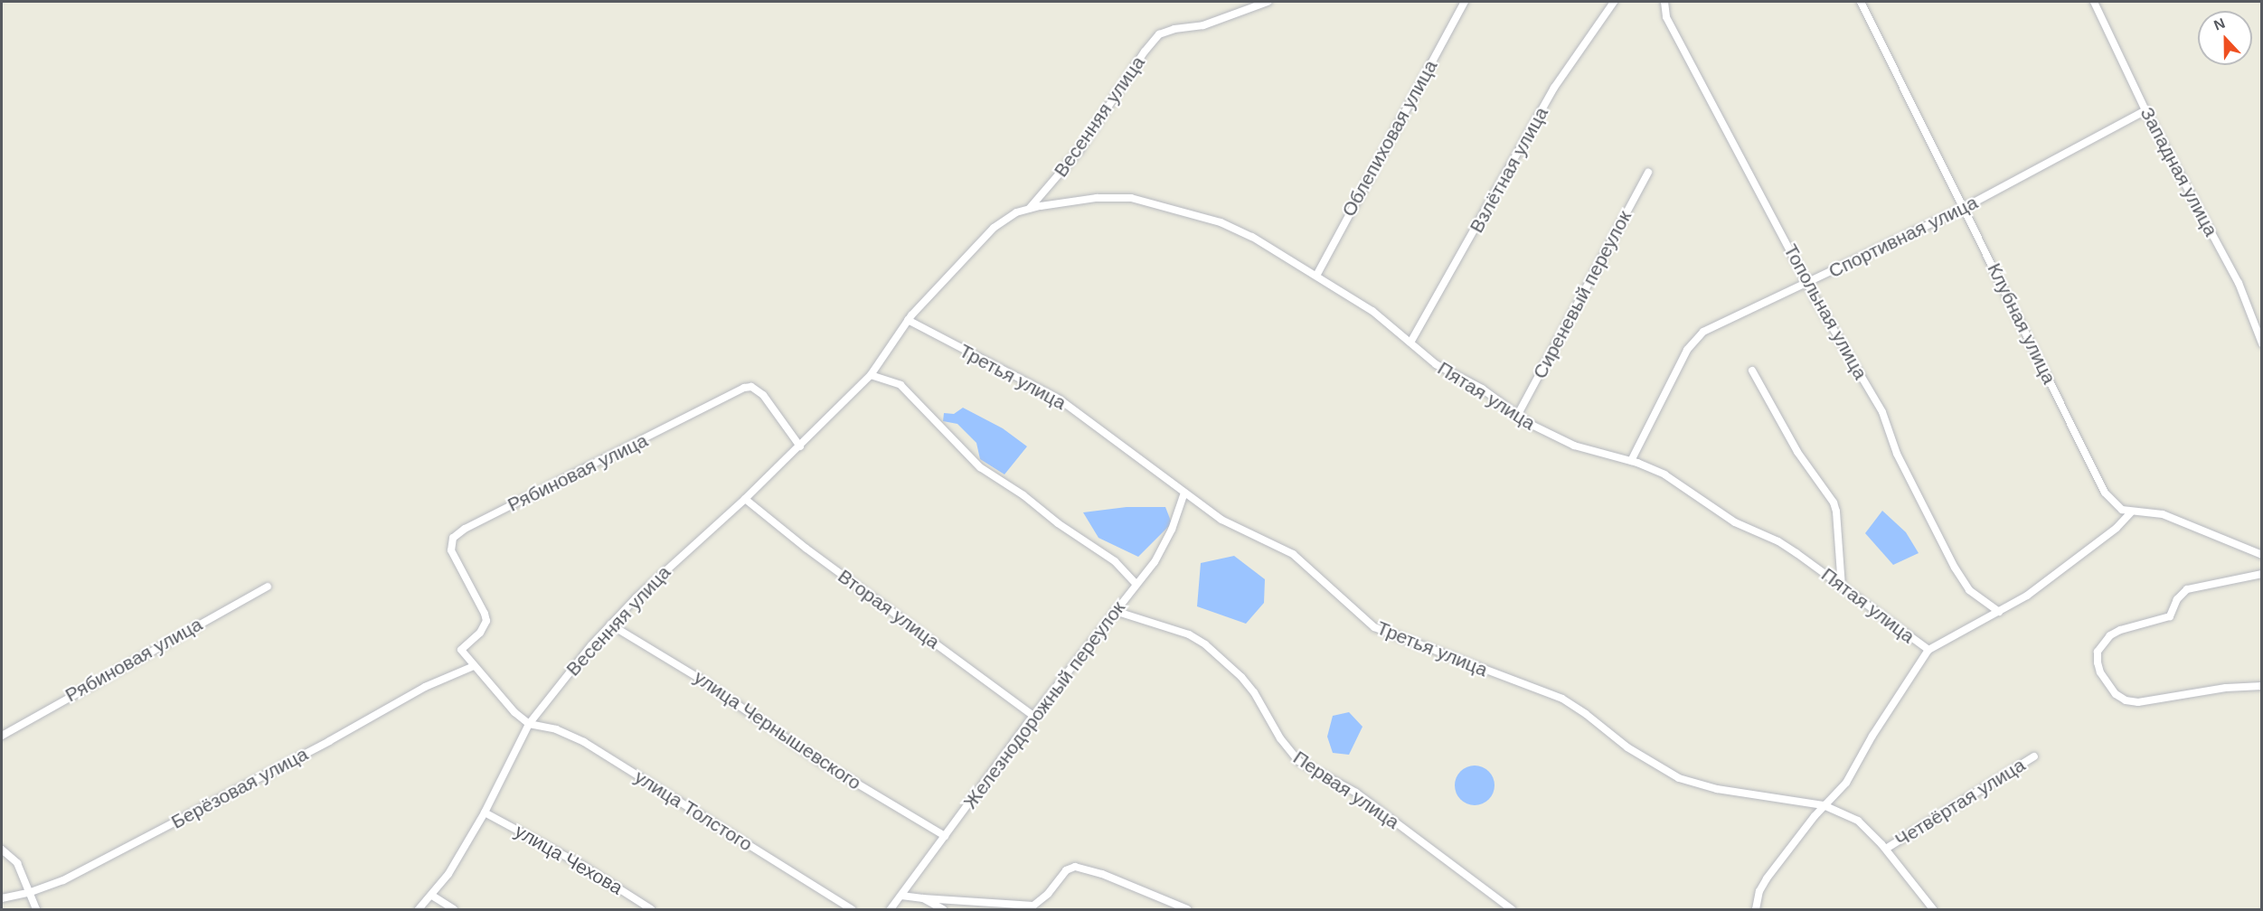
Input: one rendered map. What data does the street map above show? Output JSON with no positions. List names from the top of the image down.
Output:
{
  "streets": {
    "street": [
      "Весенняя улица",
      "Облепиховая улица",
      "Взлётная улица",
      "Западная улица",
      "Спортивная улица",
      "Сиреневый переулок",
      "Топольная улица",
      "Клубная улица",
      "Третья улица",
      "Пятая улица",
      "Рябиновая улица",
      "Вторая улица",
      "Железнодорожный переулок",
      "улица Чернышевского",
      "Берёзовая улица",
      "Первая улица",
      "Четвёртая улица",
      "улица Толстого",
      "улица Чехова"
    ]
  },
  "crossings": [
    ["Весенняя улица", "Третья улица"],
    ["Весенняя улица", "Пятая улица"],
    ["Весенняя улица", "Рябиновая улица"],
    ["Весенняя улица", "Вторая улица"],
    ["Весенняя улица", "улица Чернышевского"],
    ["Весенняя улица", "улица Толстого"],
    ["Весенняя улица", "улица Чехова"],
    ["Облепиховая улица", "Пятая улица"],
    ["Взлётная улица", "Пятая улица"],
    ["Западная улица", "Спортивная улица"],
    ["Спортивная улица", "Топольная улица"],
    ["Спортивная улица", "Клубная улица"],
    ["Спортивная улица", "Пятая улица"],
    ["Сиреневый переулок", "Пятая улица"],
    ["Третья улица", "Железнодорожный переулок"],
    ["Третья улица", "Четвёртая улица"],
    ["Рябиновая улица", "Берёзовая улица"],
    ["Вторая улица", "Железнодорожный переулок"],
    ["Железнодорожный переулок", "улица Чернышевского"],
    ["Железнодорожный переулок", "Первая улица"]
  ],
  "north": "top"
}
